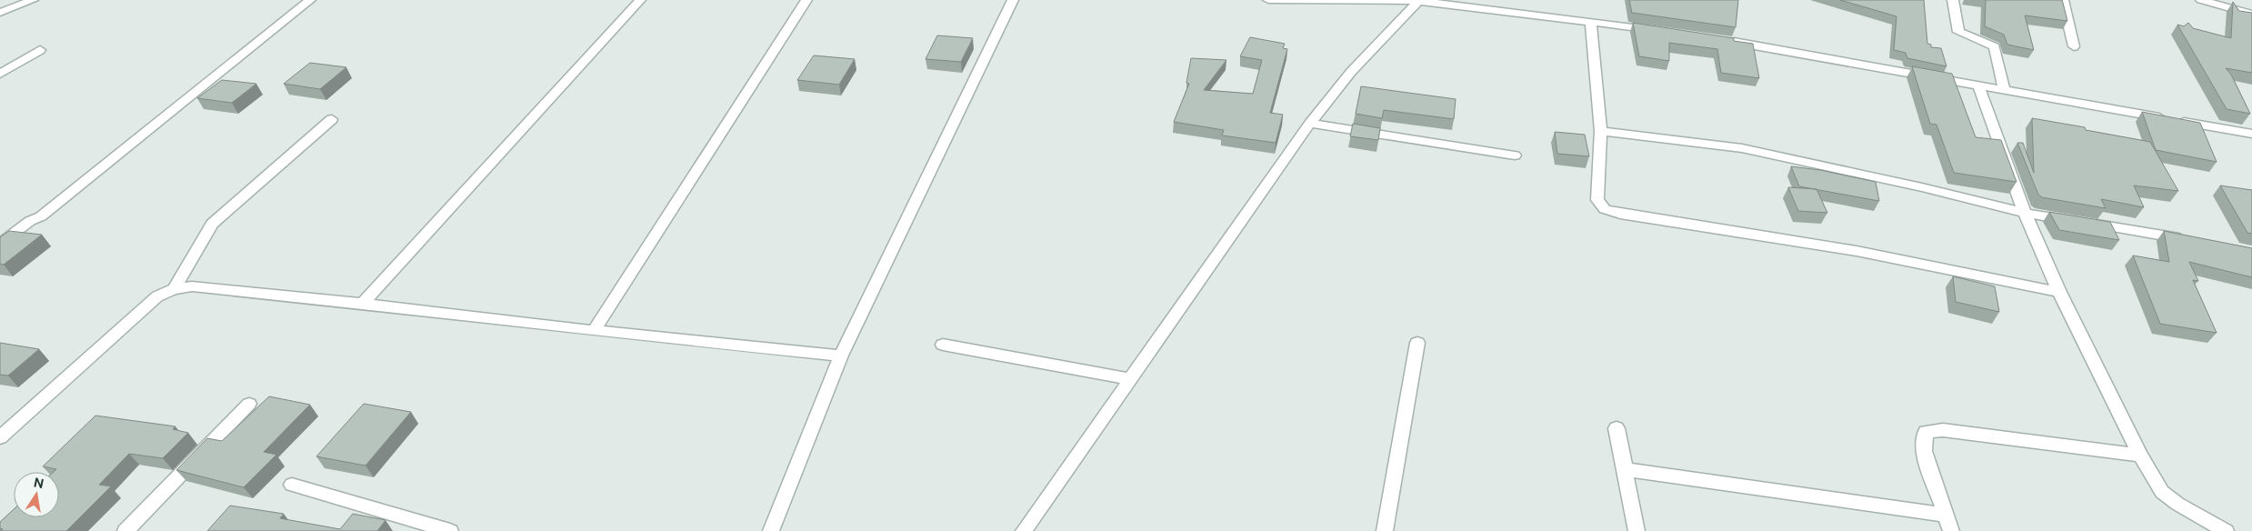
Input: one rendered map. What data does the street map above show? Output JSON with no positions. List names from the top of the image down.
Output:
{
  "north": "top"
}
